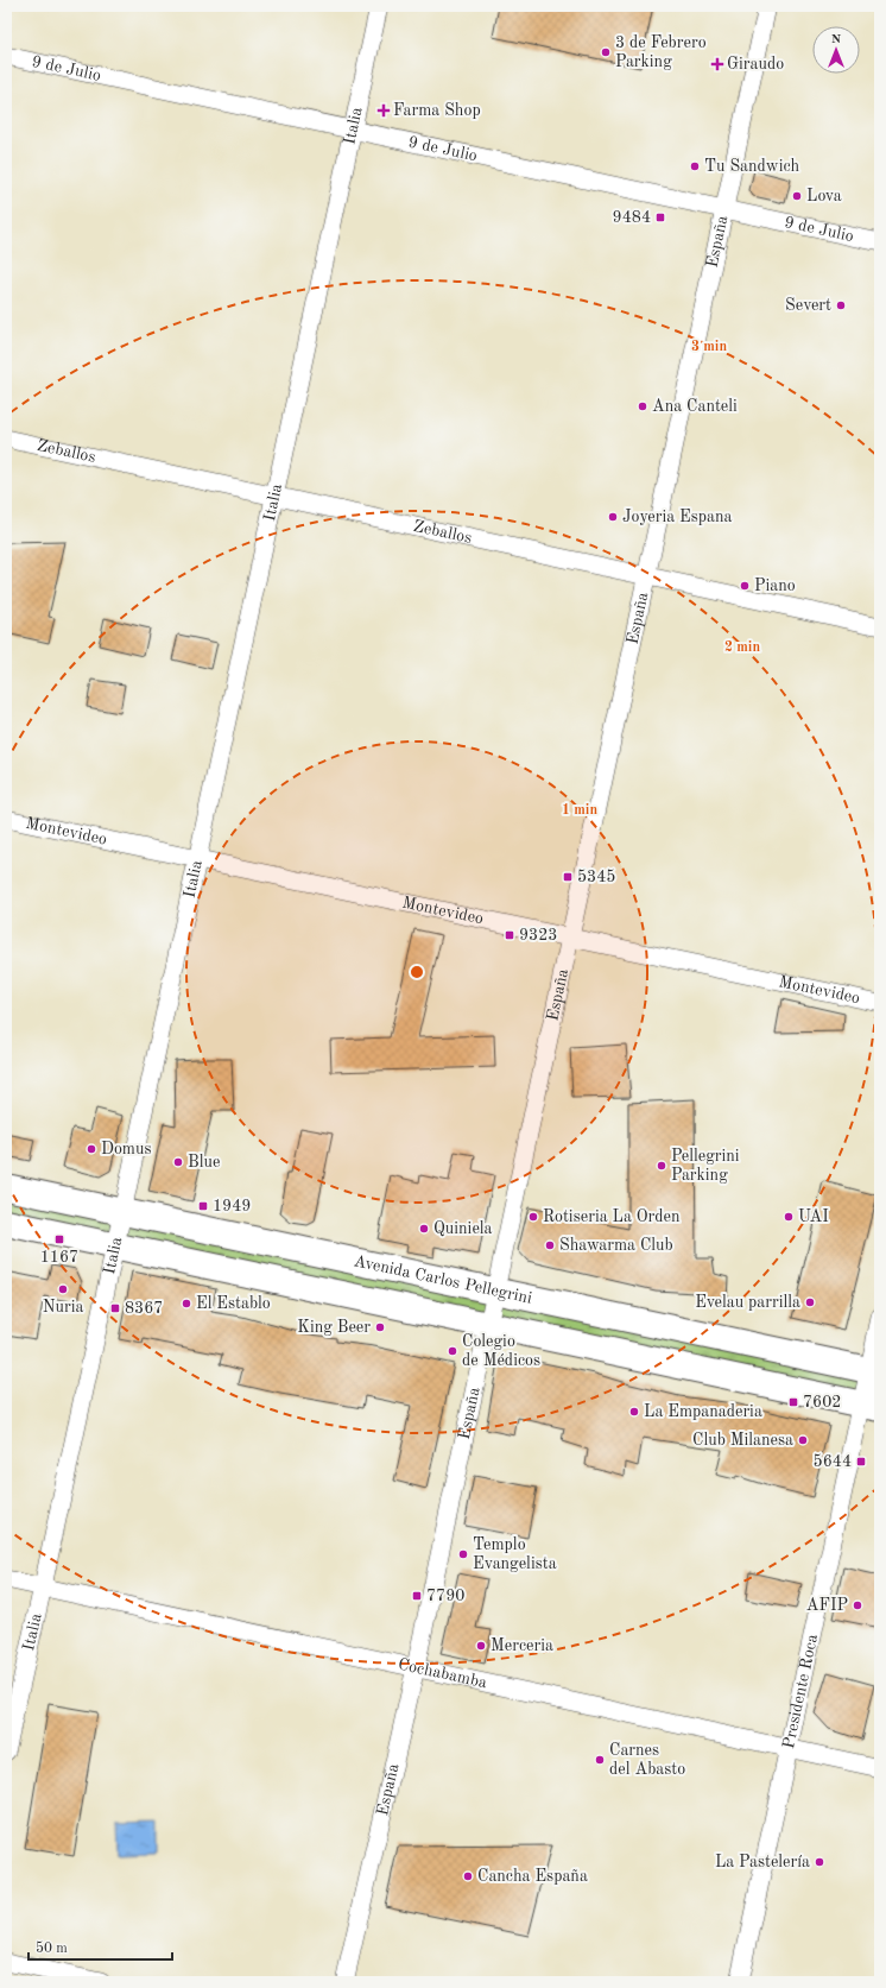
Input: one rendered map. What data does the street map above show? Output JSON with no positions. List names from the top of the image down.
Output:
{
  "streets": {
    "main road": ["Avenida Carlos Pellegrini"],
    "street": [
      "9 de Julio",
      "Italia",
      "España",
      "Zeballos",
      "Montevideo",
      "Cochabamba",
      "Presidente Roca"
    ]
  },
  "crossings": [
    ["9 de Julio", "Italia"],
    ["9 de Julio", "España"],
    ["Italia", "Zeballos"],
    ["Italia", "Montevideo"],
    ["Italia", "Avenida Carlos Pellegrini"],
    ["Italia", "Cochabamba"],
    ["España", "Zeballos"],
    ["España", "Montevideo"],
    ["España", "Avenida Carlos Pellegrini"],
    ["España", "Cochabamba"],
    ["Avenida Carlos Pellegrini", "Presidente Roca"],
    ["Cochabamba", "Presidente Roca"]
  ],
  "places": {
    "other": [
      "3 de Febrero Parking",
      "Tu Sandwich",
      "Lova",
      "Severt",
      "Ana Canteli",
      "Joyeria Espana",
      "Piano",
      "Domus",
      "Blue",
      "Pellegrini Parking",
      "Rotiseria La Orden",
      "UAI",
      "Quiniela",
      "Shawarma Club",
      "Nuria",
      "Evelau parrilla",
      "El Establo",
      "King Beer",
      "Colegio de Médicos",
      "La Empanaderia",
      "Club Milanesa",
      "Templo Evangelista",
      "AFIP",
      "Merceria",
      "Carnes del Abasto",
      "La Pastelería",
      "Cancha España"
    ],
    "health": ["Giraudo", "Farma Shop"],
    "transit": [
      "9484",
      "5345",
      "9323",
      "1949",
      "1167",
      "8367",
      "7602",
      "5644",
      "7790"
    ]
  },
  "scale_bar": "50 m",
  "north": "top",
  "rings": ["3 min", "2 min", "1 min"]
}
